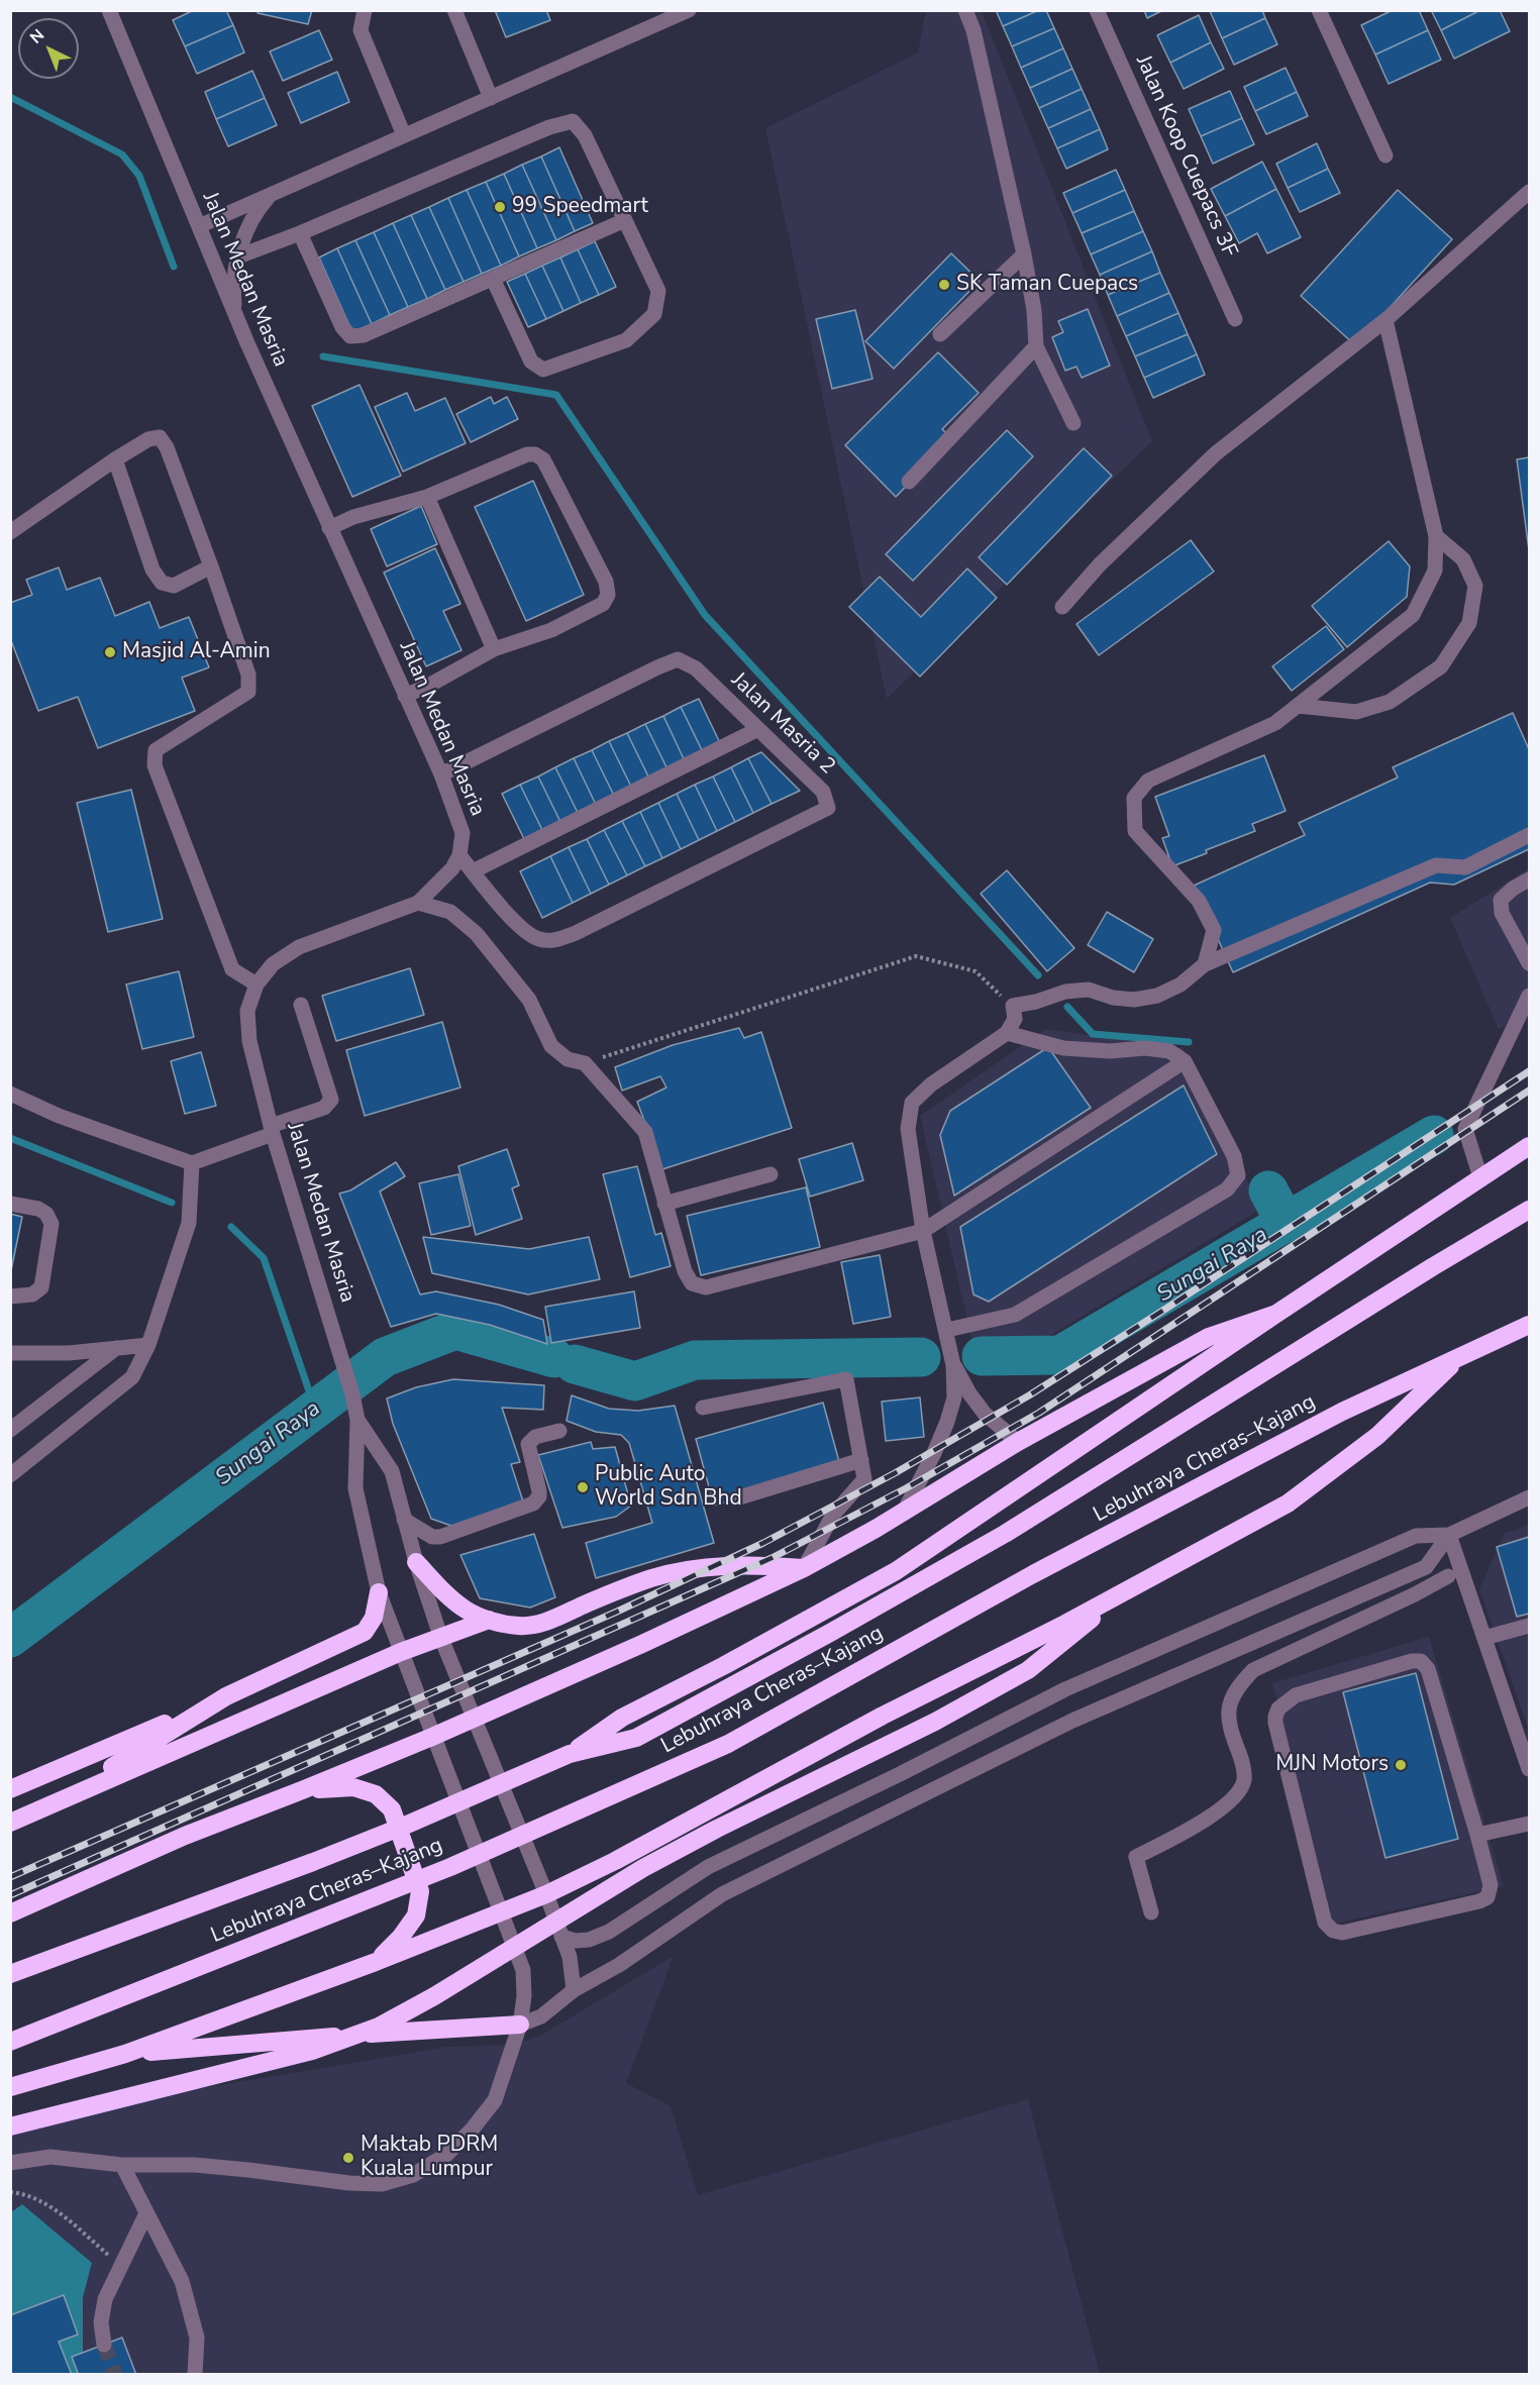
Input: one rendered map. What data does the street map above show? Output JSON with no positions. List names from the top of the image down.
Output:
{
  "streets": {
    "highway": ["Lebuhraya Cheras–Kajang"],
    "street": ["Jalan Koop Cuepacs 3F", "Jalan Medan Masria", "Jalan Masria 2"]
  },
  "crossings": [
    ["Jalan Medan Masria", "Jalan Masria 2"]
  ],
  "water": ["Sungai Raya"],
  "places": [
    "99 Speedmart",
    "SK Taman Cuepacs",
    "Masjid Al-Amin",
    "Public Auto World Sdn Bhd",
    "MJN Motors",
    "Maktab PDRM Kuala Lumpur"
  ],
  "north": "top left"
}
